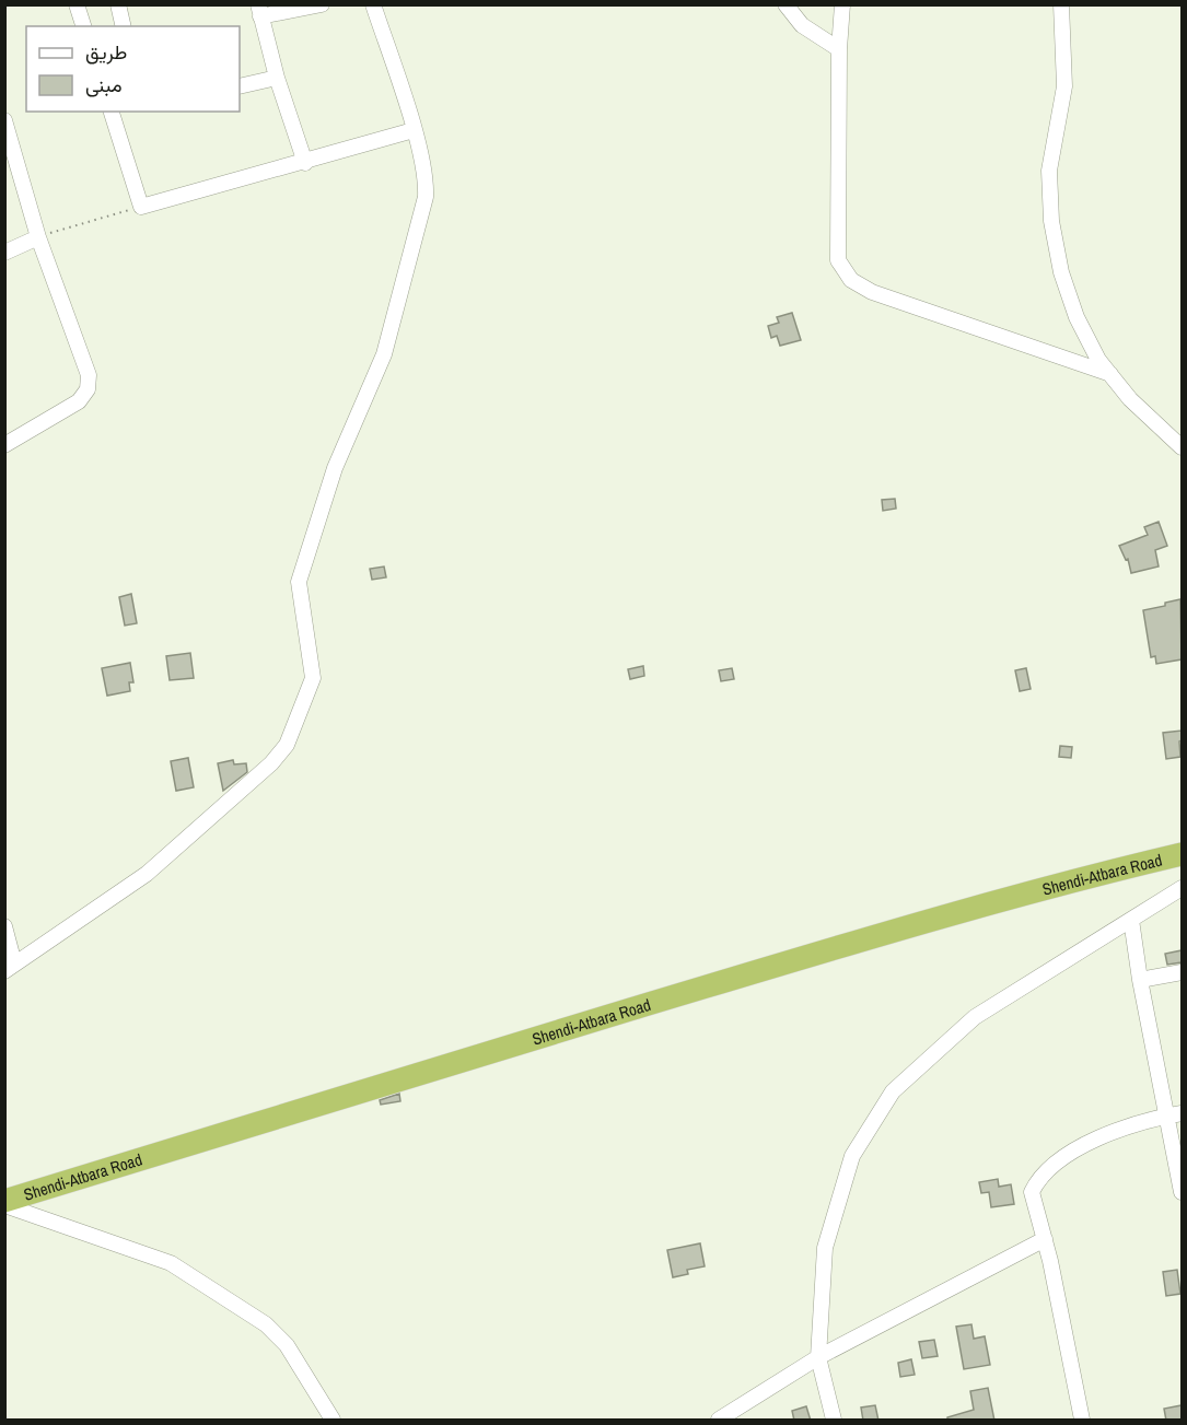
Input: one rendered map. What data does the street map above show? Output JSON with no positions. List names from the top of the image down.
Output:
{
  "streets": {
    "highway": ["Shendi-Atbara Road"]
  },
  "legend": ["طريق", "مبنى"]
}
